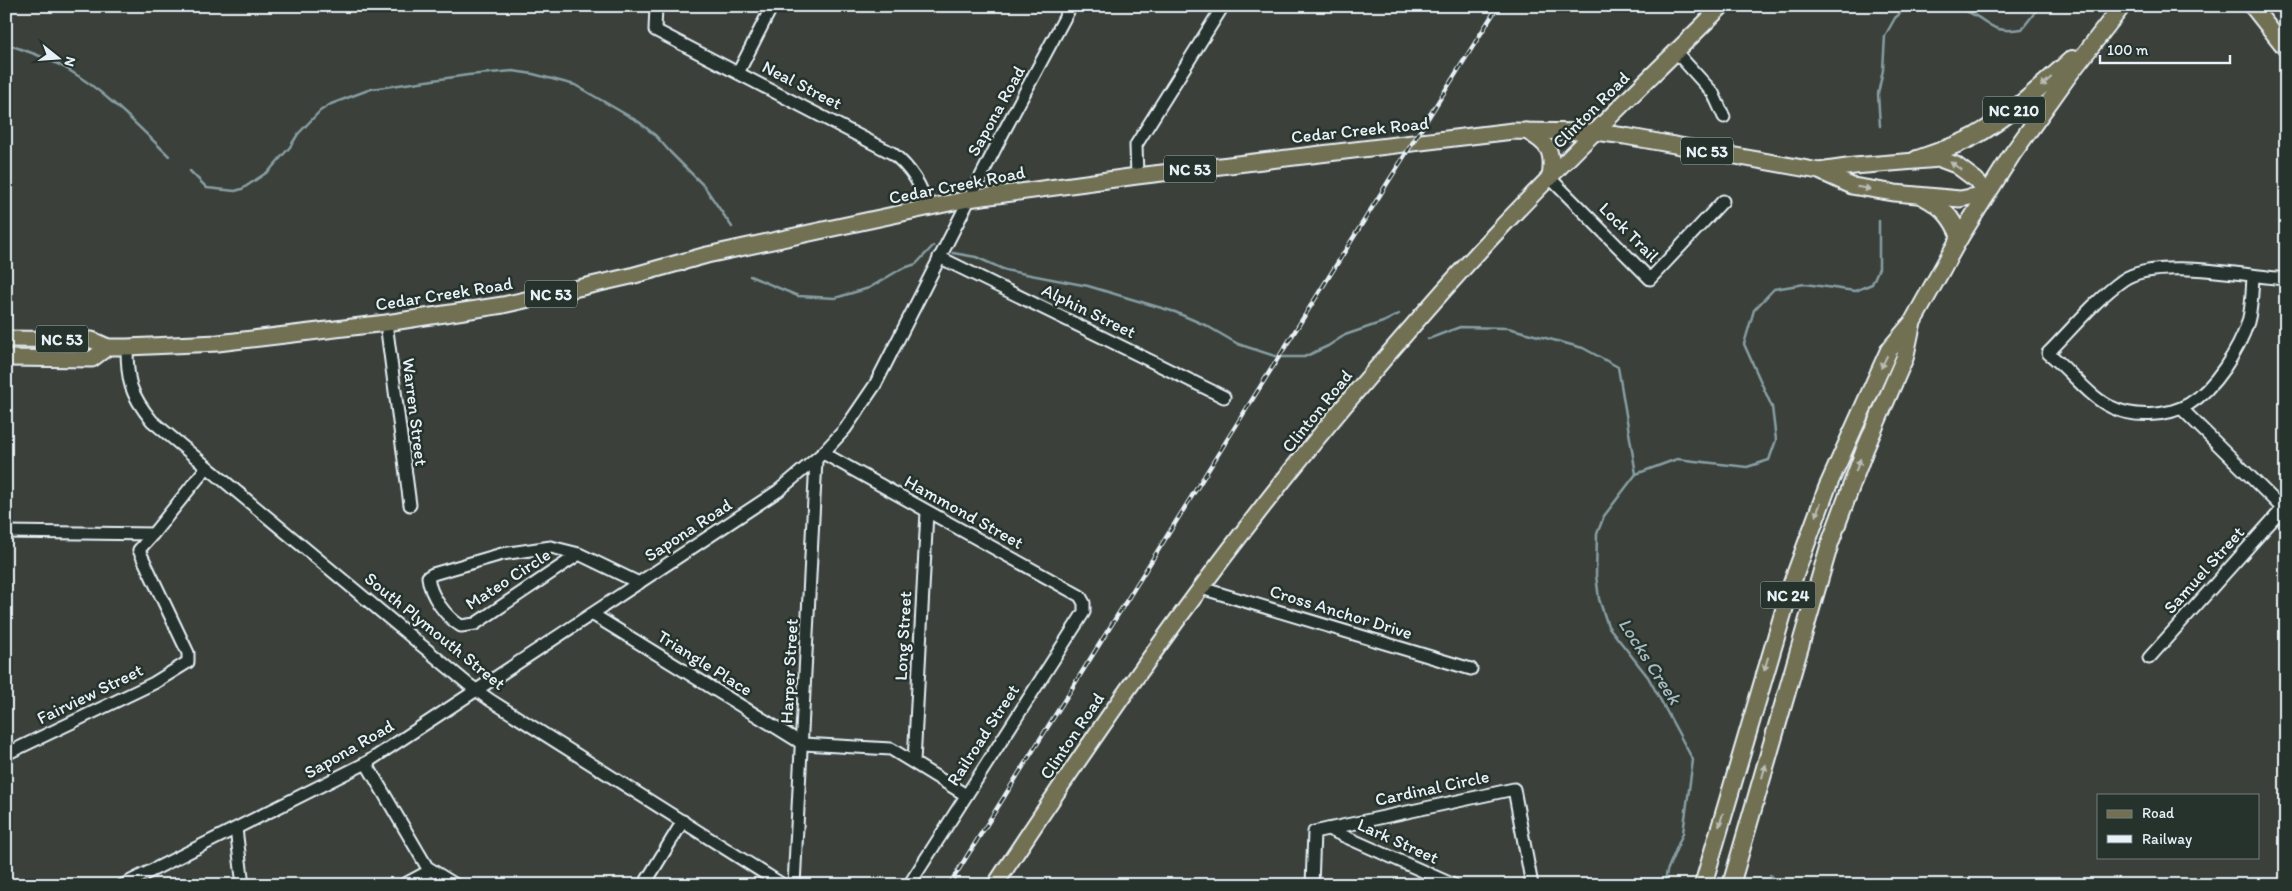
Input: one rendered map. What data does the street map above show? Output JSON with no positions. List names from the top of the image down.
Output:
{
  "streets": {
    "highway": ["NC 210", "NC 24"],
    "main road": ["Clinton Road", "Cedar Creek Road", "NC 53"],
    "street": [
      "Neal Street",
      "Sapona Road",
      "Lock Trail",
      "Alphin Street",
      "Warren Street",
      "Hammond Street",
      "Samuel Street",
      "Mateo Circle",
      "Cross Anchor Drive",
      "South Plymouth Street",
      "Long Street",
      "Triangle Place",
      "Harper Street",
      "Fairview Street",
      "Railroad Street",
      "Cardinal Circle",
      "Lark Street"
    ]
  },
  "crossings": [
    ["Neal Street", "Cedar Creek Road"],
    ["Clinton Road", "Cedar Creek Road"],
    ["Clinton Road", "Lock Trail"],
    ["Clinton Road", "Cross Anchor Drive"],
    ["NC 210", "Cedar Creek Road"],
    ["NC 210", "NC 24"],
    ["Sapona Road", "Cedar Creek Road"],
    ["Sapona Road", "Alphin Street"],
    ["Sapona Road", "Hammond Street"],
    ["Sapona Road", "Mateo Circle"],
    ["Sapona Road", "South Plymouth Street"],
    ["Sapona Road", "Triangle Place"],
    ["Sapona Road", "Harper Street"],
    ["Cedar Creek Road", "Warren Street"],
    ["Cedar Creek Road", "NC 24"],
    ["Cedar Creek Road", "South Plymouth Street"],
    ["Hammond Street", "Long Street"],
    ["Hammond Street", "Harper Street"],
    ["Hammond Street", "Railroad Street"],
    ["Long Street", "Triangle Place"],
    ["Triangle Place", "Harper Street"],
    ["Triangle Place", "Railroad Street"],
    ["Cardinal Circle", "Lark Street"]
  ],
  "water": ["Locks Creek"],
  "legend": ["Road", "Railway"],
  "scale_bar": "100 m",
  "north": "right"
}
